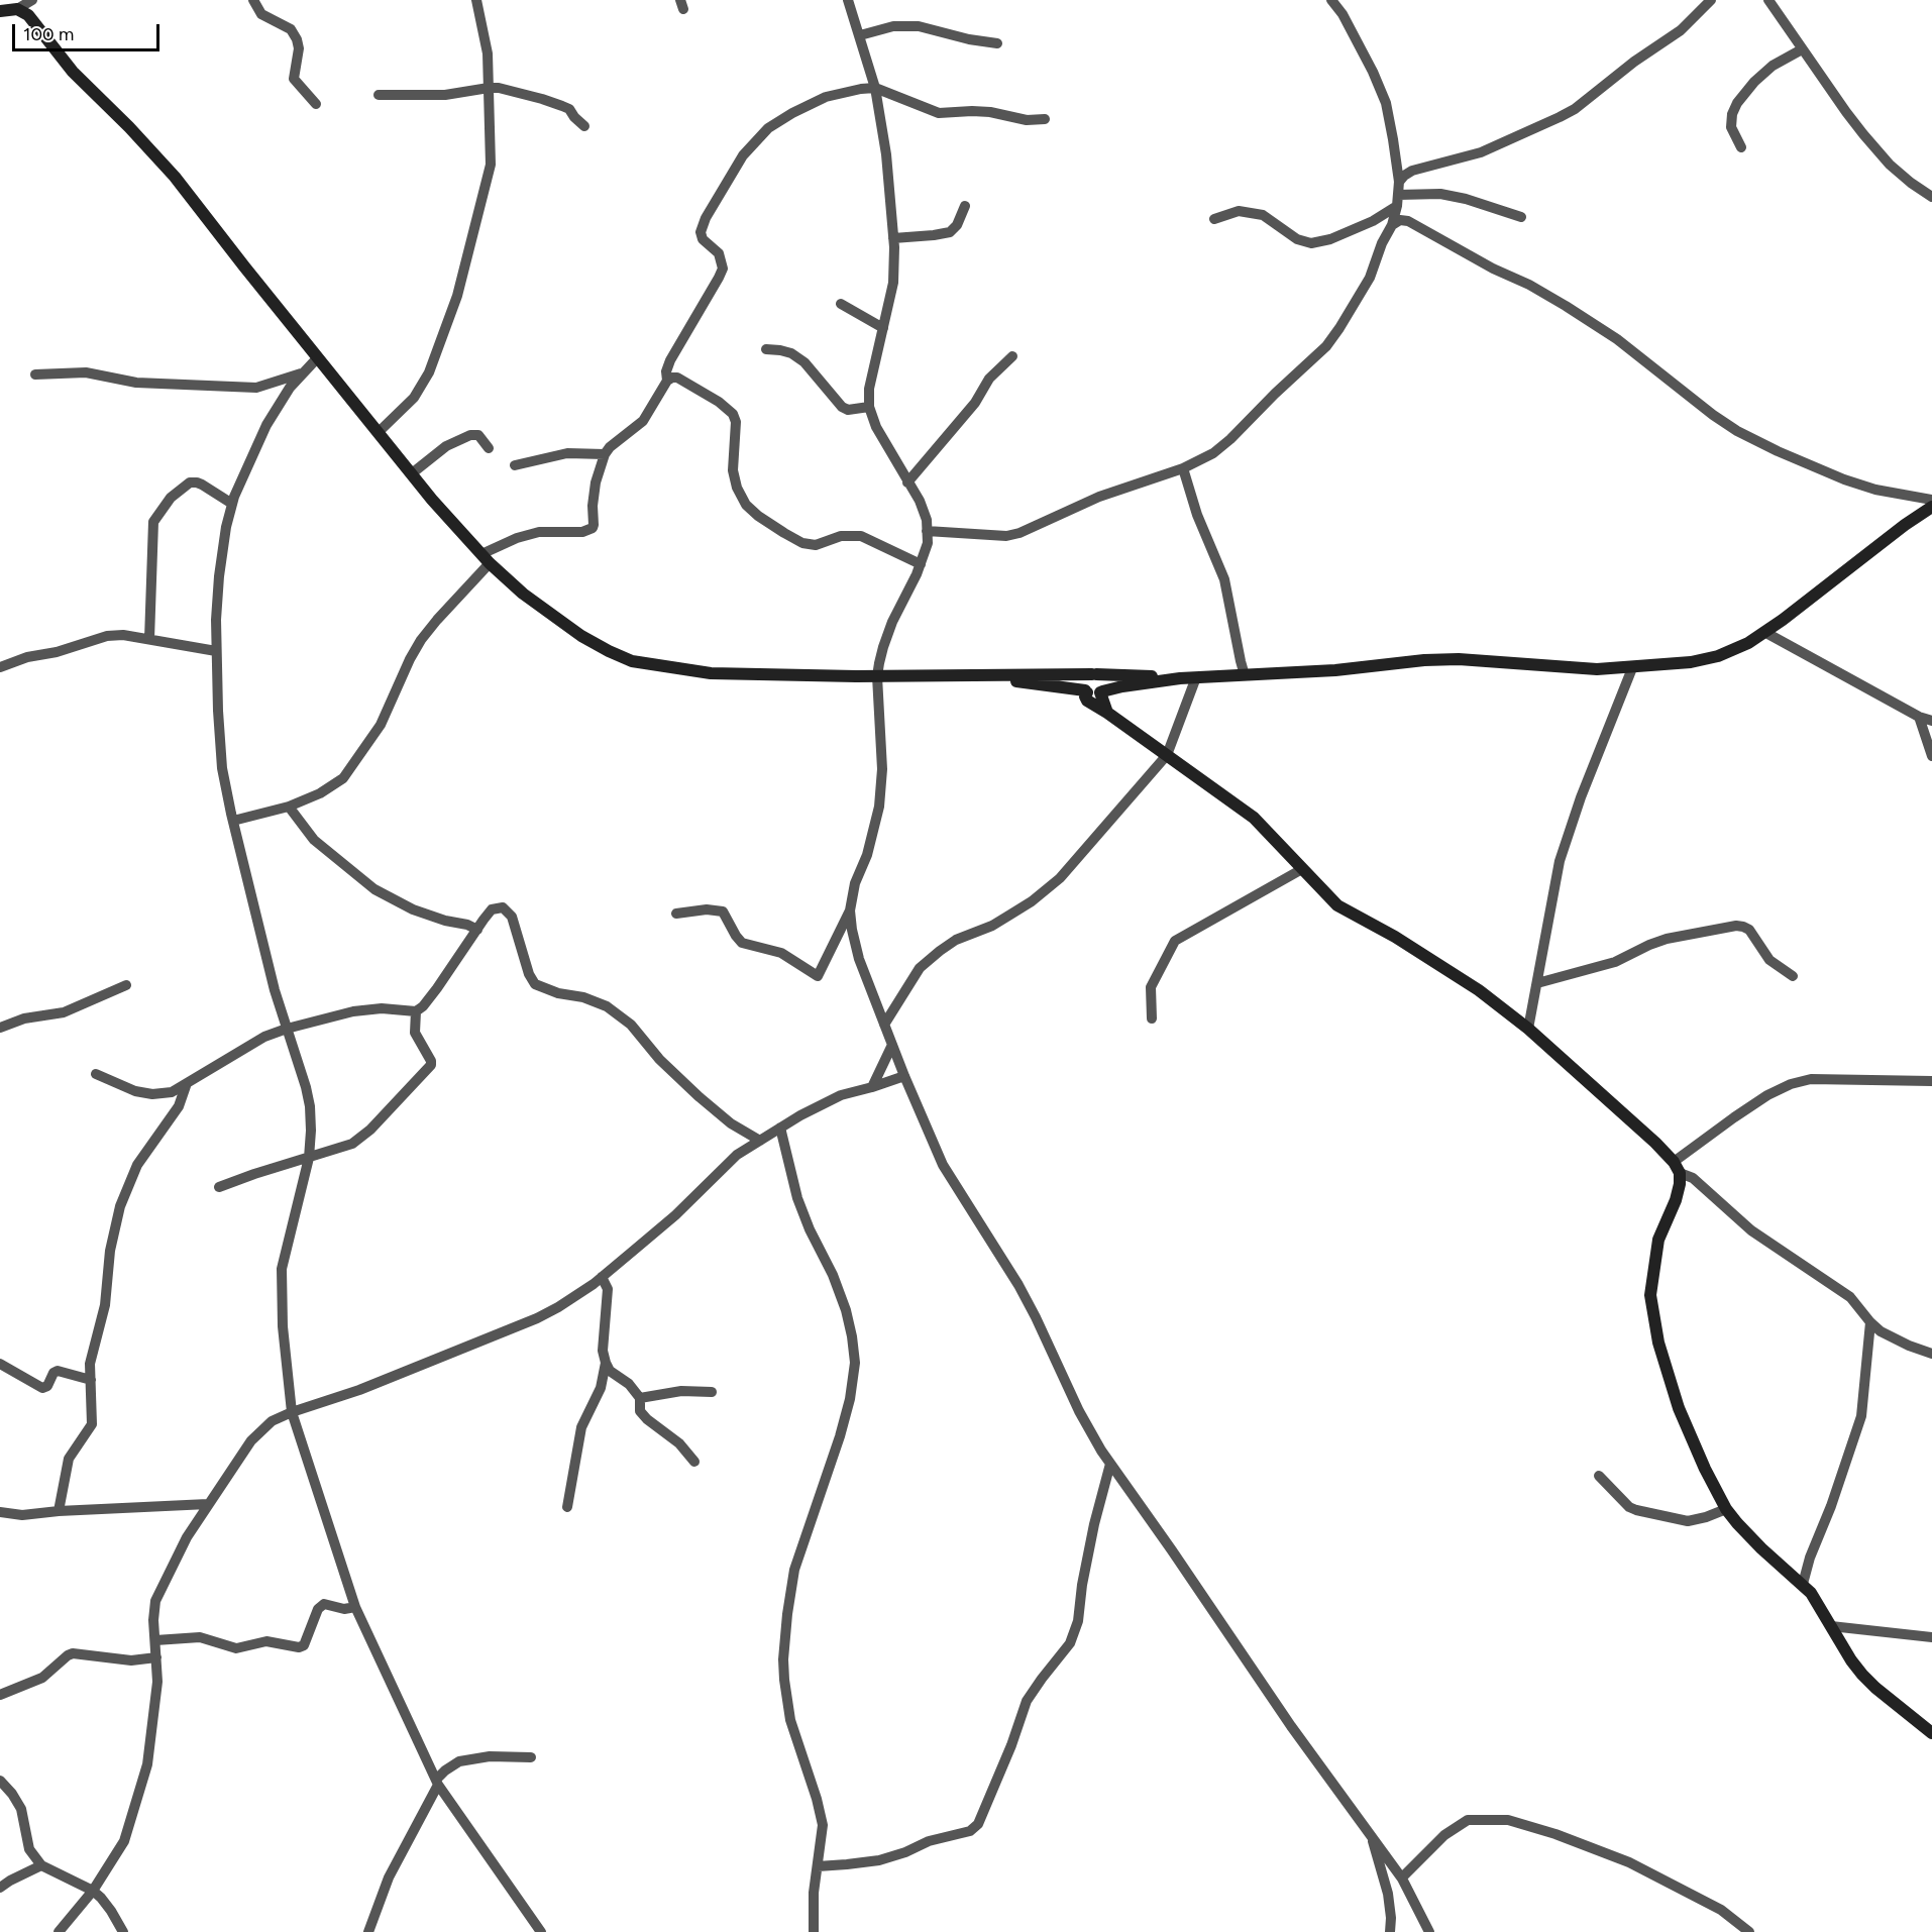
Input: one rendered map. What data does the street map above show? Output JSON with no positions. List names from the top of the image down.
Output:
{
  "scale_bar": "100 m"
}
